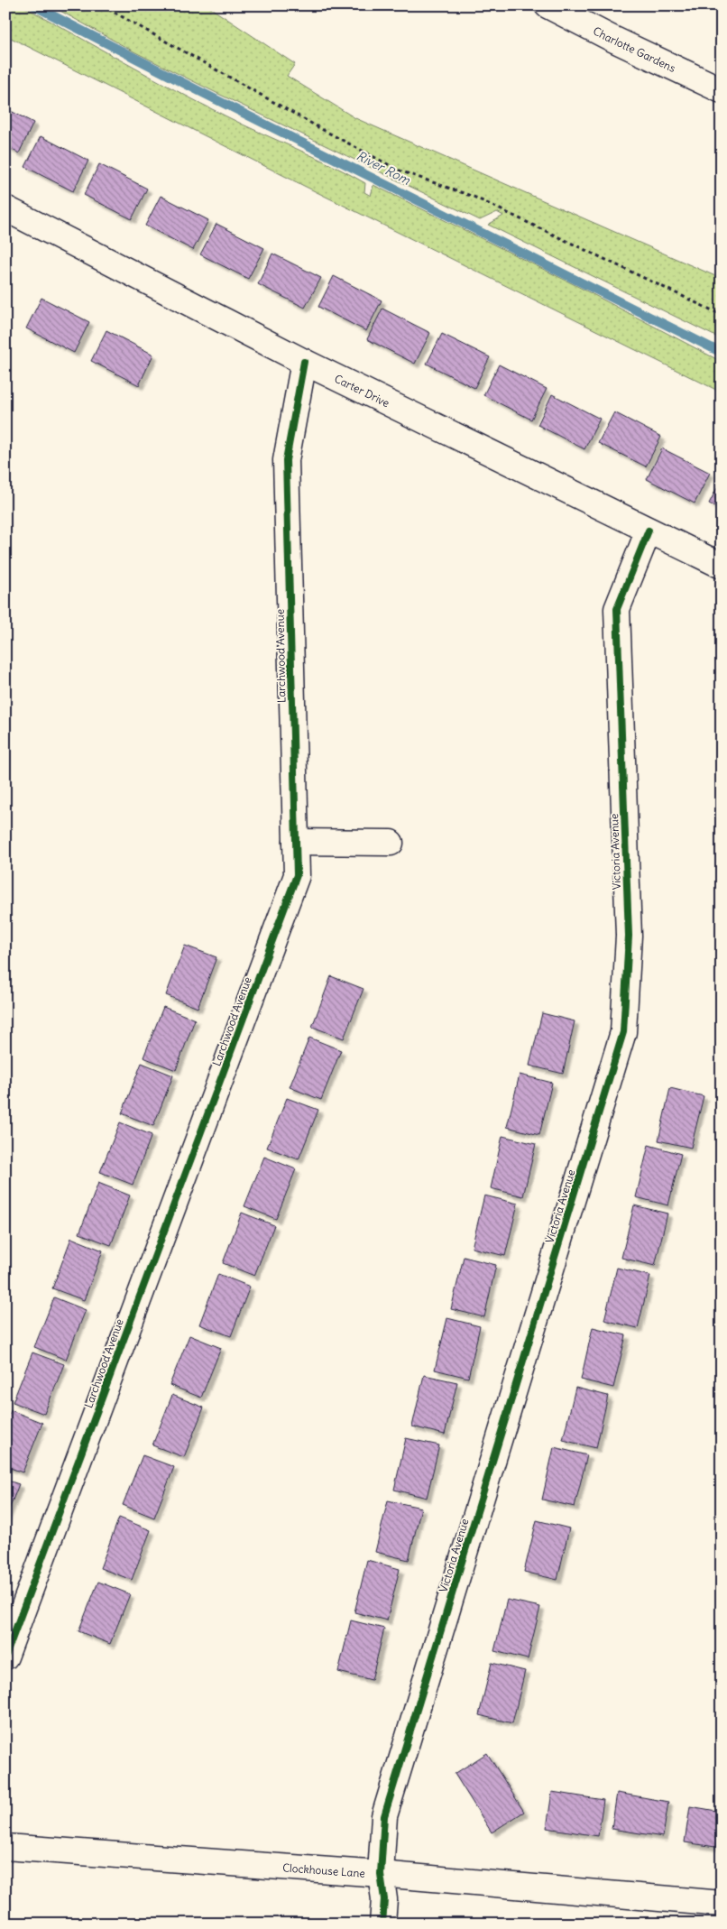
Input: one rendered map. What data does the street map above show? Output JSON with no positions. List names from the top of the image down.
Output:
{
  "streets": {
    "street": [
      "Charlotte Gardens",
      "Carter Drive",
      "Larchwood Avenue",
      "Victoria Avenue",
      "Clockhouse Lane"
    ]
  },
  "crossings": [
    ["Carter Drive", "Larchwood Avenue"],
    ["Carter Drive", "Victoria Avenue"],
    ["Victoria Avenue", "Clockhouse Lane"]
  ],
  "water": ["River Rom"]
}
